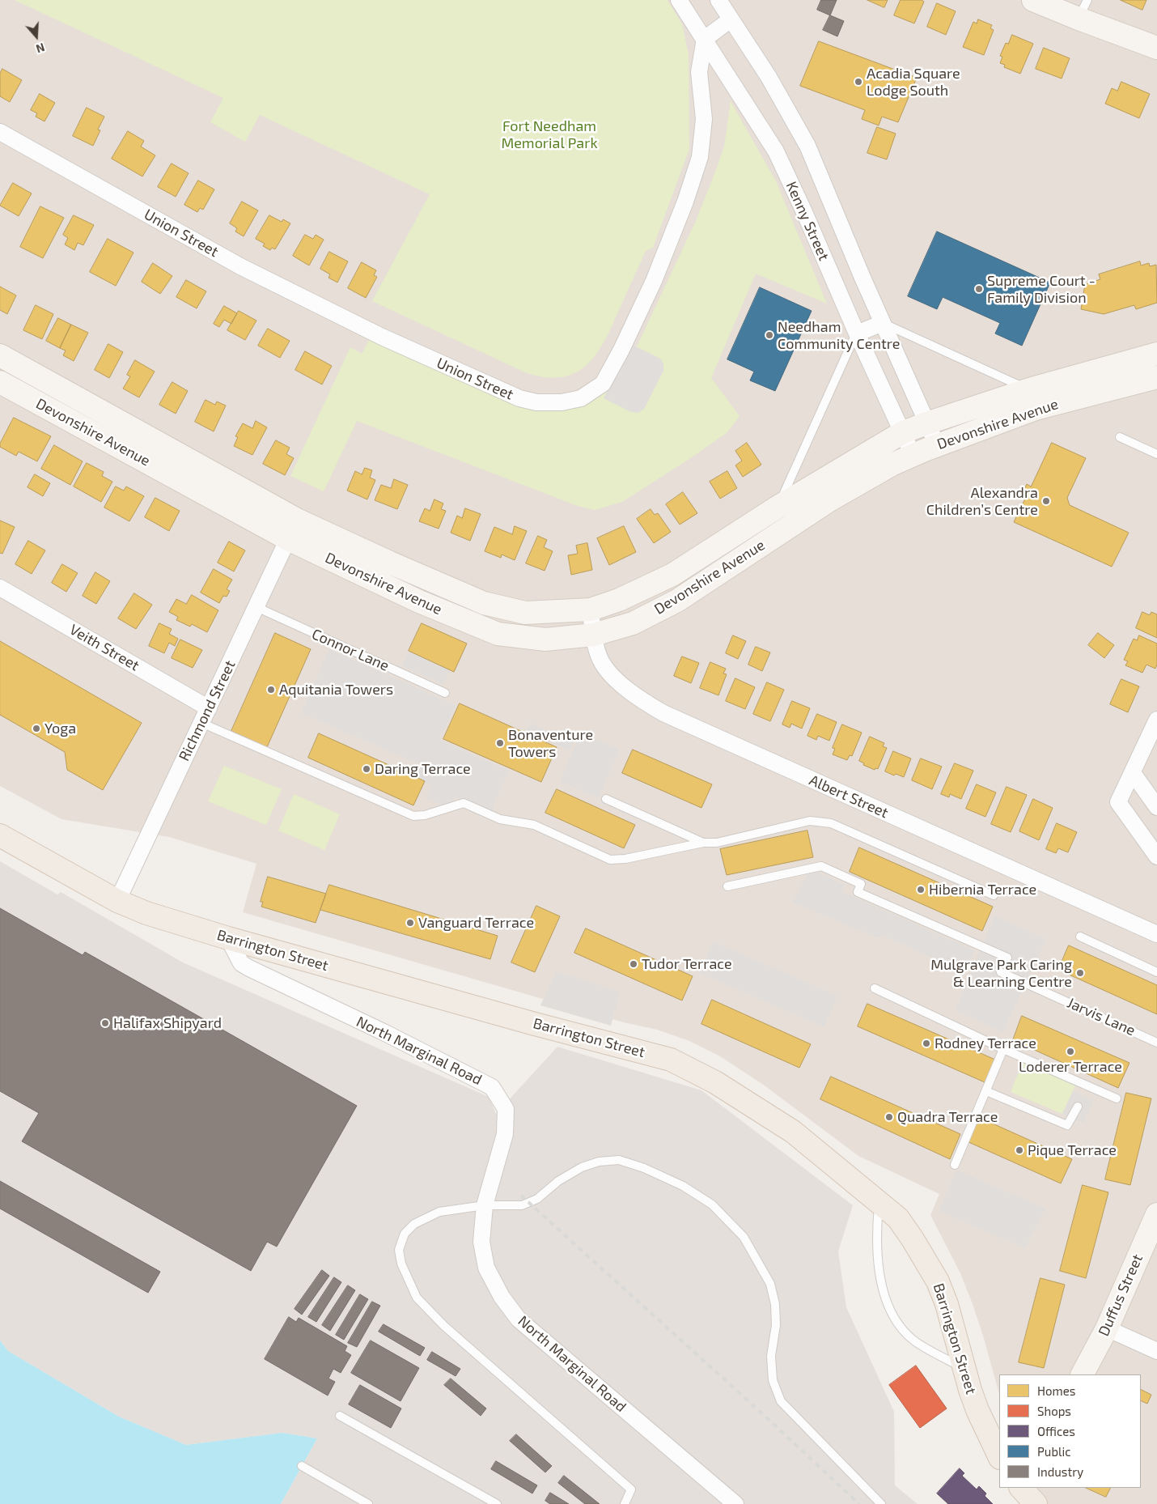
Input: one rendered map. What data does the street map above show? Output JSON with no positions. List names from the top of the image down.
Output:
{
  "streets": {
    "main road": ["Barrington Street"],
    "street": [
      "Kenny Street",
      "Union Street",
      "Devonshire Avenue",
      "Veith Street",
      "Richmond Street",
      "Albert Street",
      "North Marginal Road",
      "Duffus Street"
    ],
    "lane": ["Connor Lane", "Jarvis Lane"]
  },
  "crossings": [
    ["Kenny Street", "Union Street"],
    ["Kenny Street", "Devonshire Avenue"],
    ["Devonshire Avenue", "Richmond Street"],
    ["Devonshire Avenue", "Albert Street"],
    ["Veith Street", "Richmond Street"],
    ["Connor Lane", "Richmond Street"],
    ["Richmond Street", "Barrington Street"],
    ["Barrington Street", "North Marginal Road"]
  ],
  "parks": ["Fort Needham Memorial Park"],
  "places": [
    "Acadia Square Lodge South",
    "Supreme Court - Family Division",
    "Needham Community Centre",
    "Alexandra Children’s Centre",
    "Aquitania Towers",
    "Yoga",
    "Bonaventure Towers",
    "Daring Terrace",
    "Hibernia Terrace",
    "Vanguard Terrace",
    "Tudor Terrace",
    "Mulgrave Park Caring & Learning Centre",
    "Halifax Shipyard",
    "Rodney Terrace",
    "Loderer Terrace",
    "Quadra Terrace",
    "Pique Terrace"
  ],
  "legend": [
    "Homes",
    "Shops",
    "Offices",
    "Public",
    "Industry"
  ],
  "north": "bottom"
}
